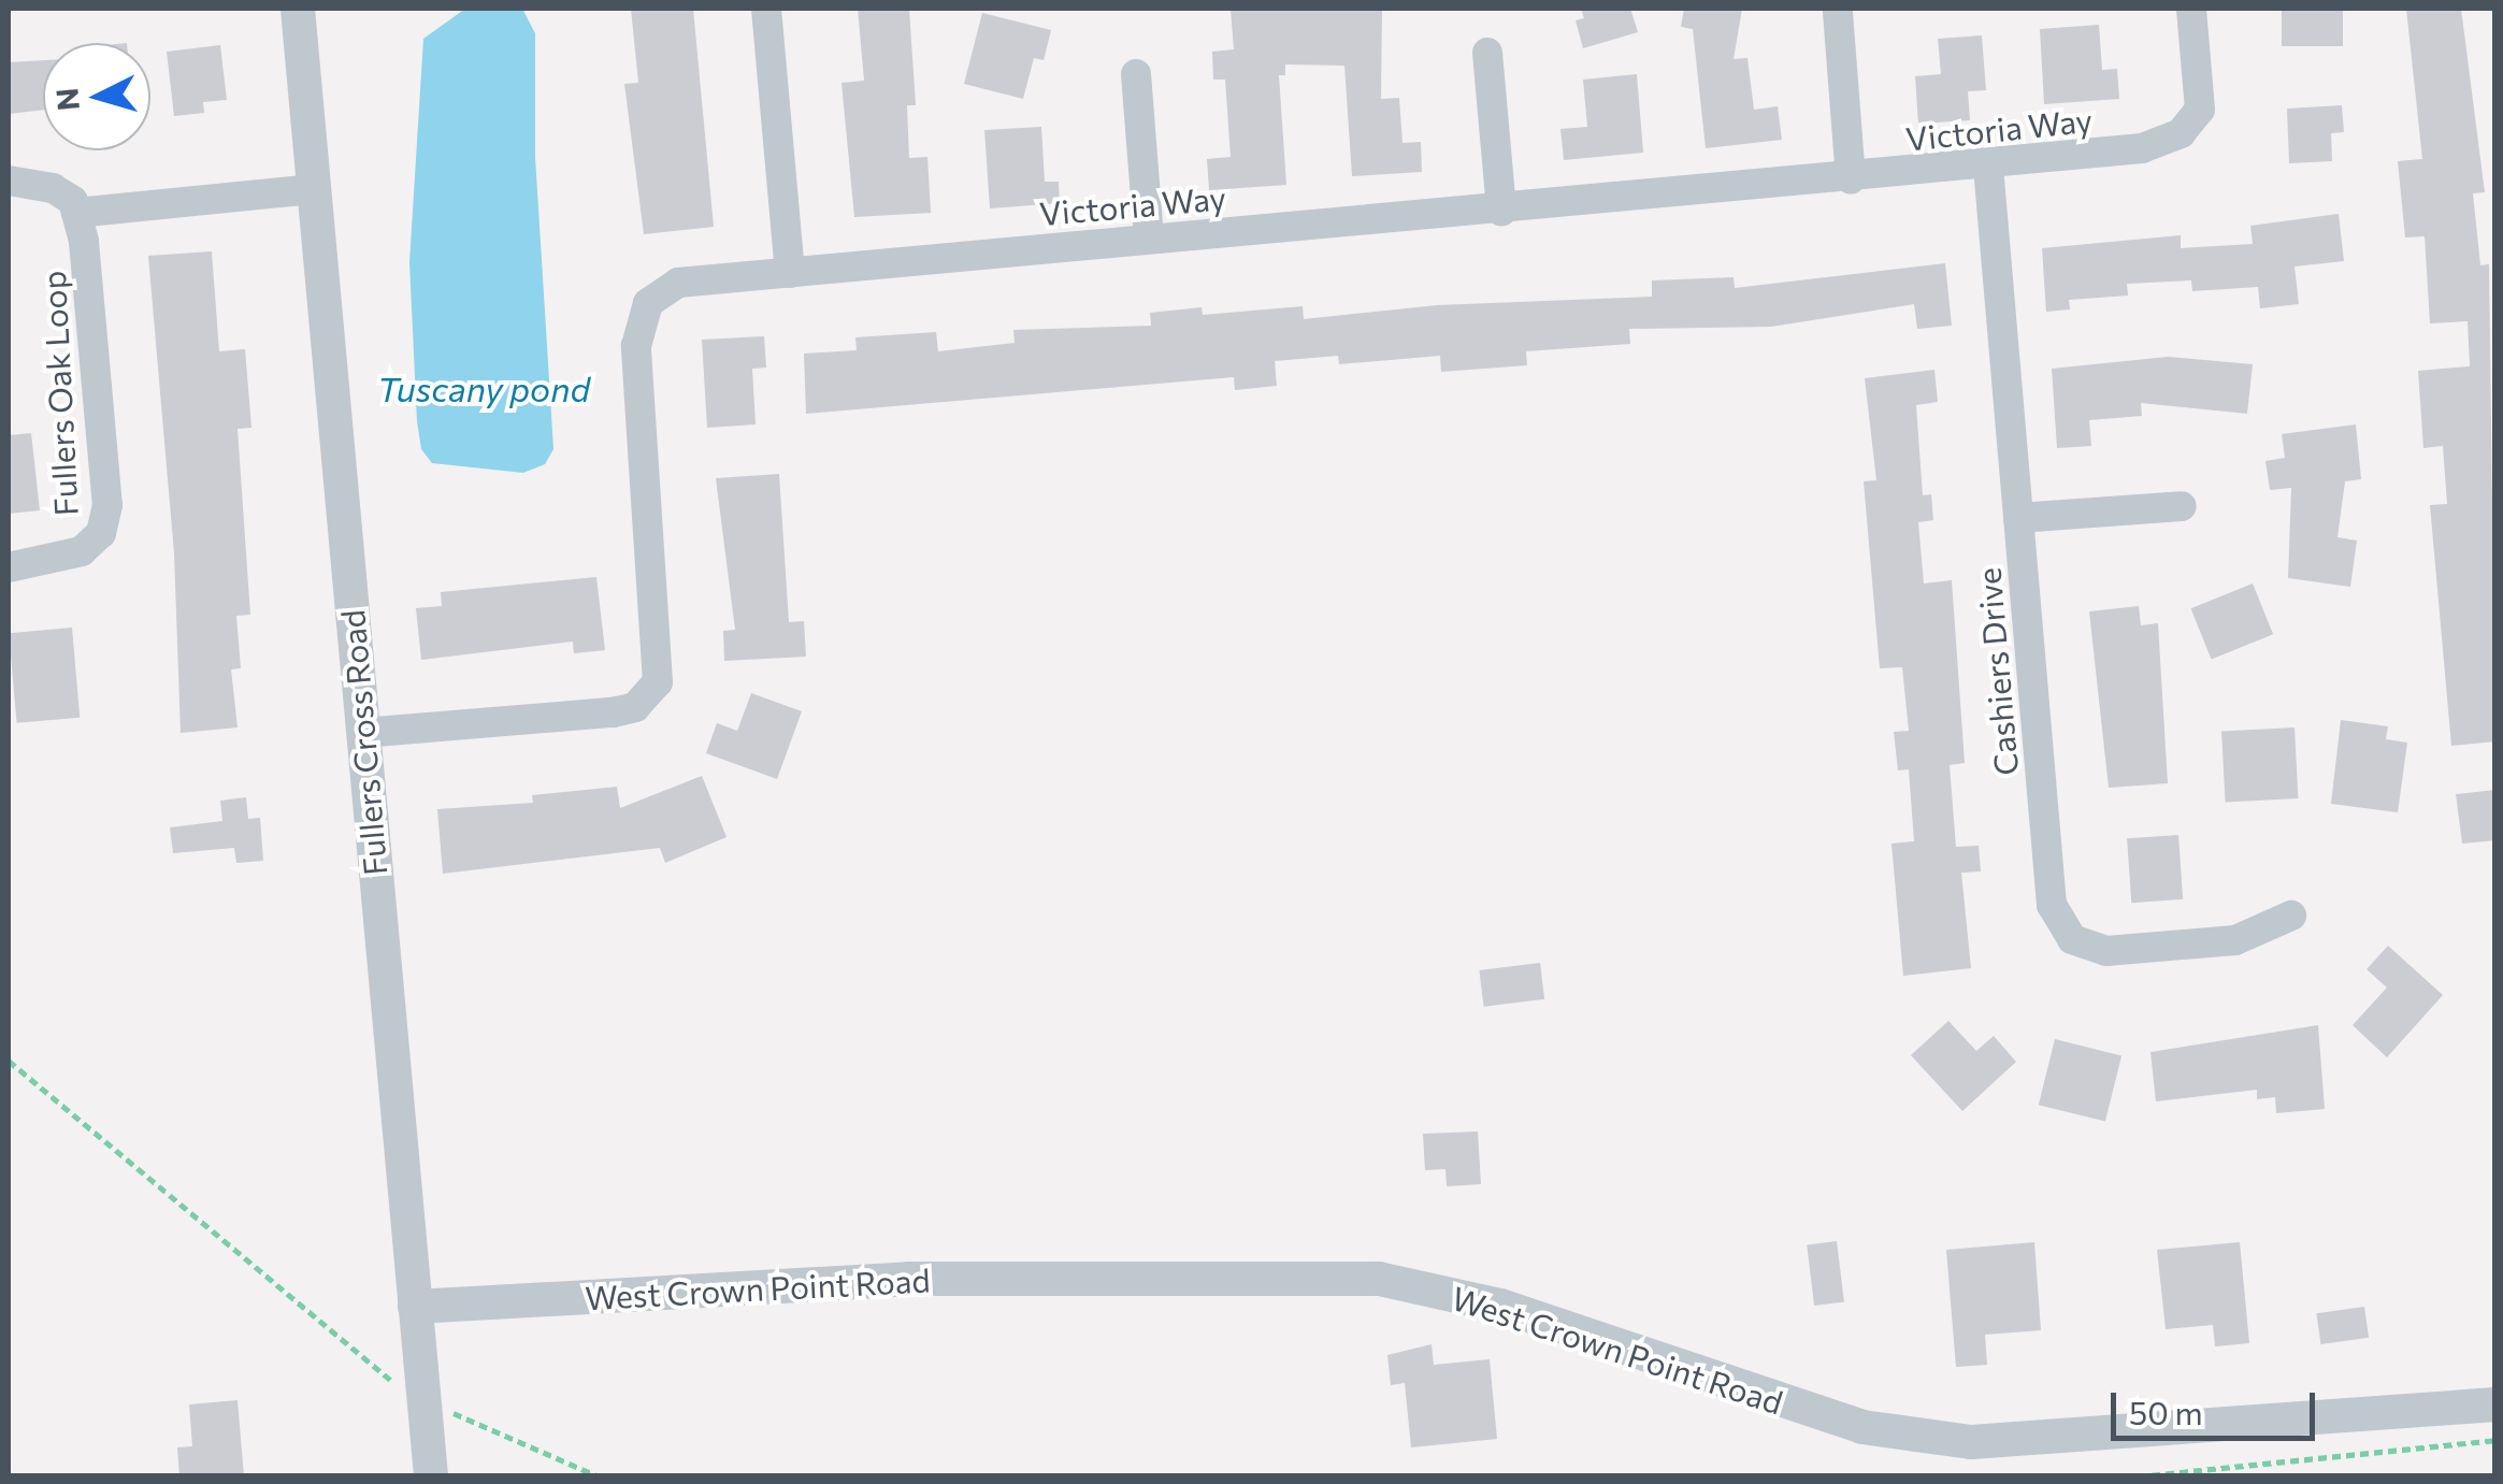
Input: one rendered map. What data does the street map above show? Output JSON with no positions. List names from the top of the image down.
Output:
{
  "streets": {
    "street": [
      "Victoria Way",
      "Fullers Oak Loop",
      "Cashiers Drive",
      "Fullers Cross Road",
      "West Crown Point Road"
    ]
  },
  "crossings": [
    ["Victoria Way", "Cashiers Drive"],
    ["Victoria Way", "Fullers Cross Road"],
    ["Fullers Cross Road", "West Crown Point Road"]
  ],
  "water": ["Tuscany pond"],
  "scale_bar": "50 m",
  "north": "left"
}
